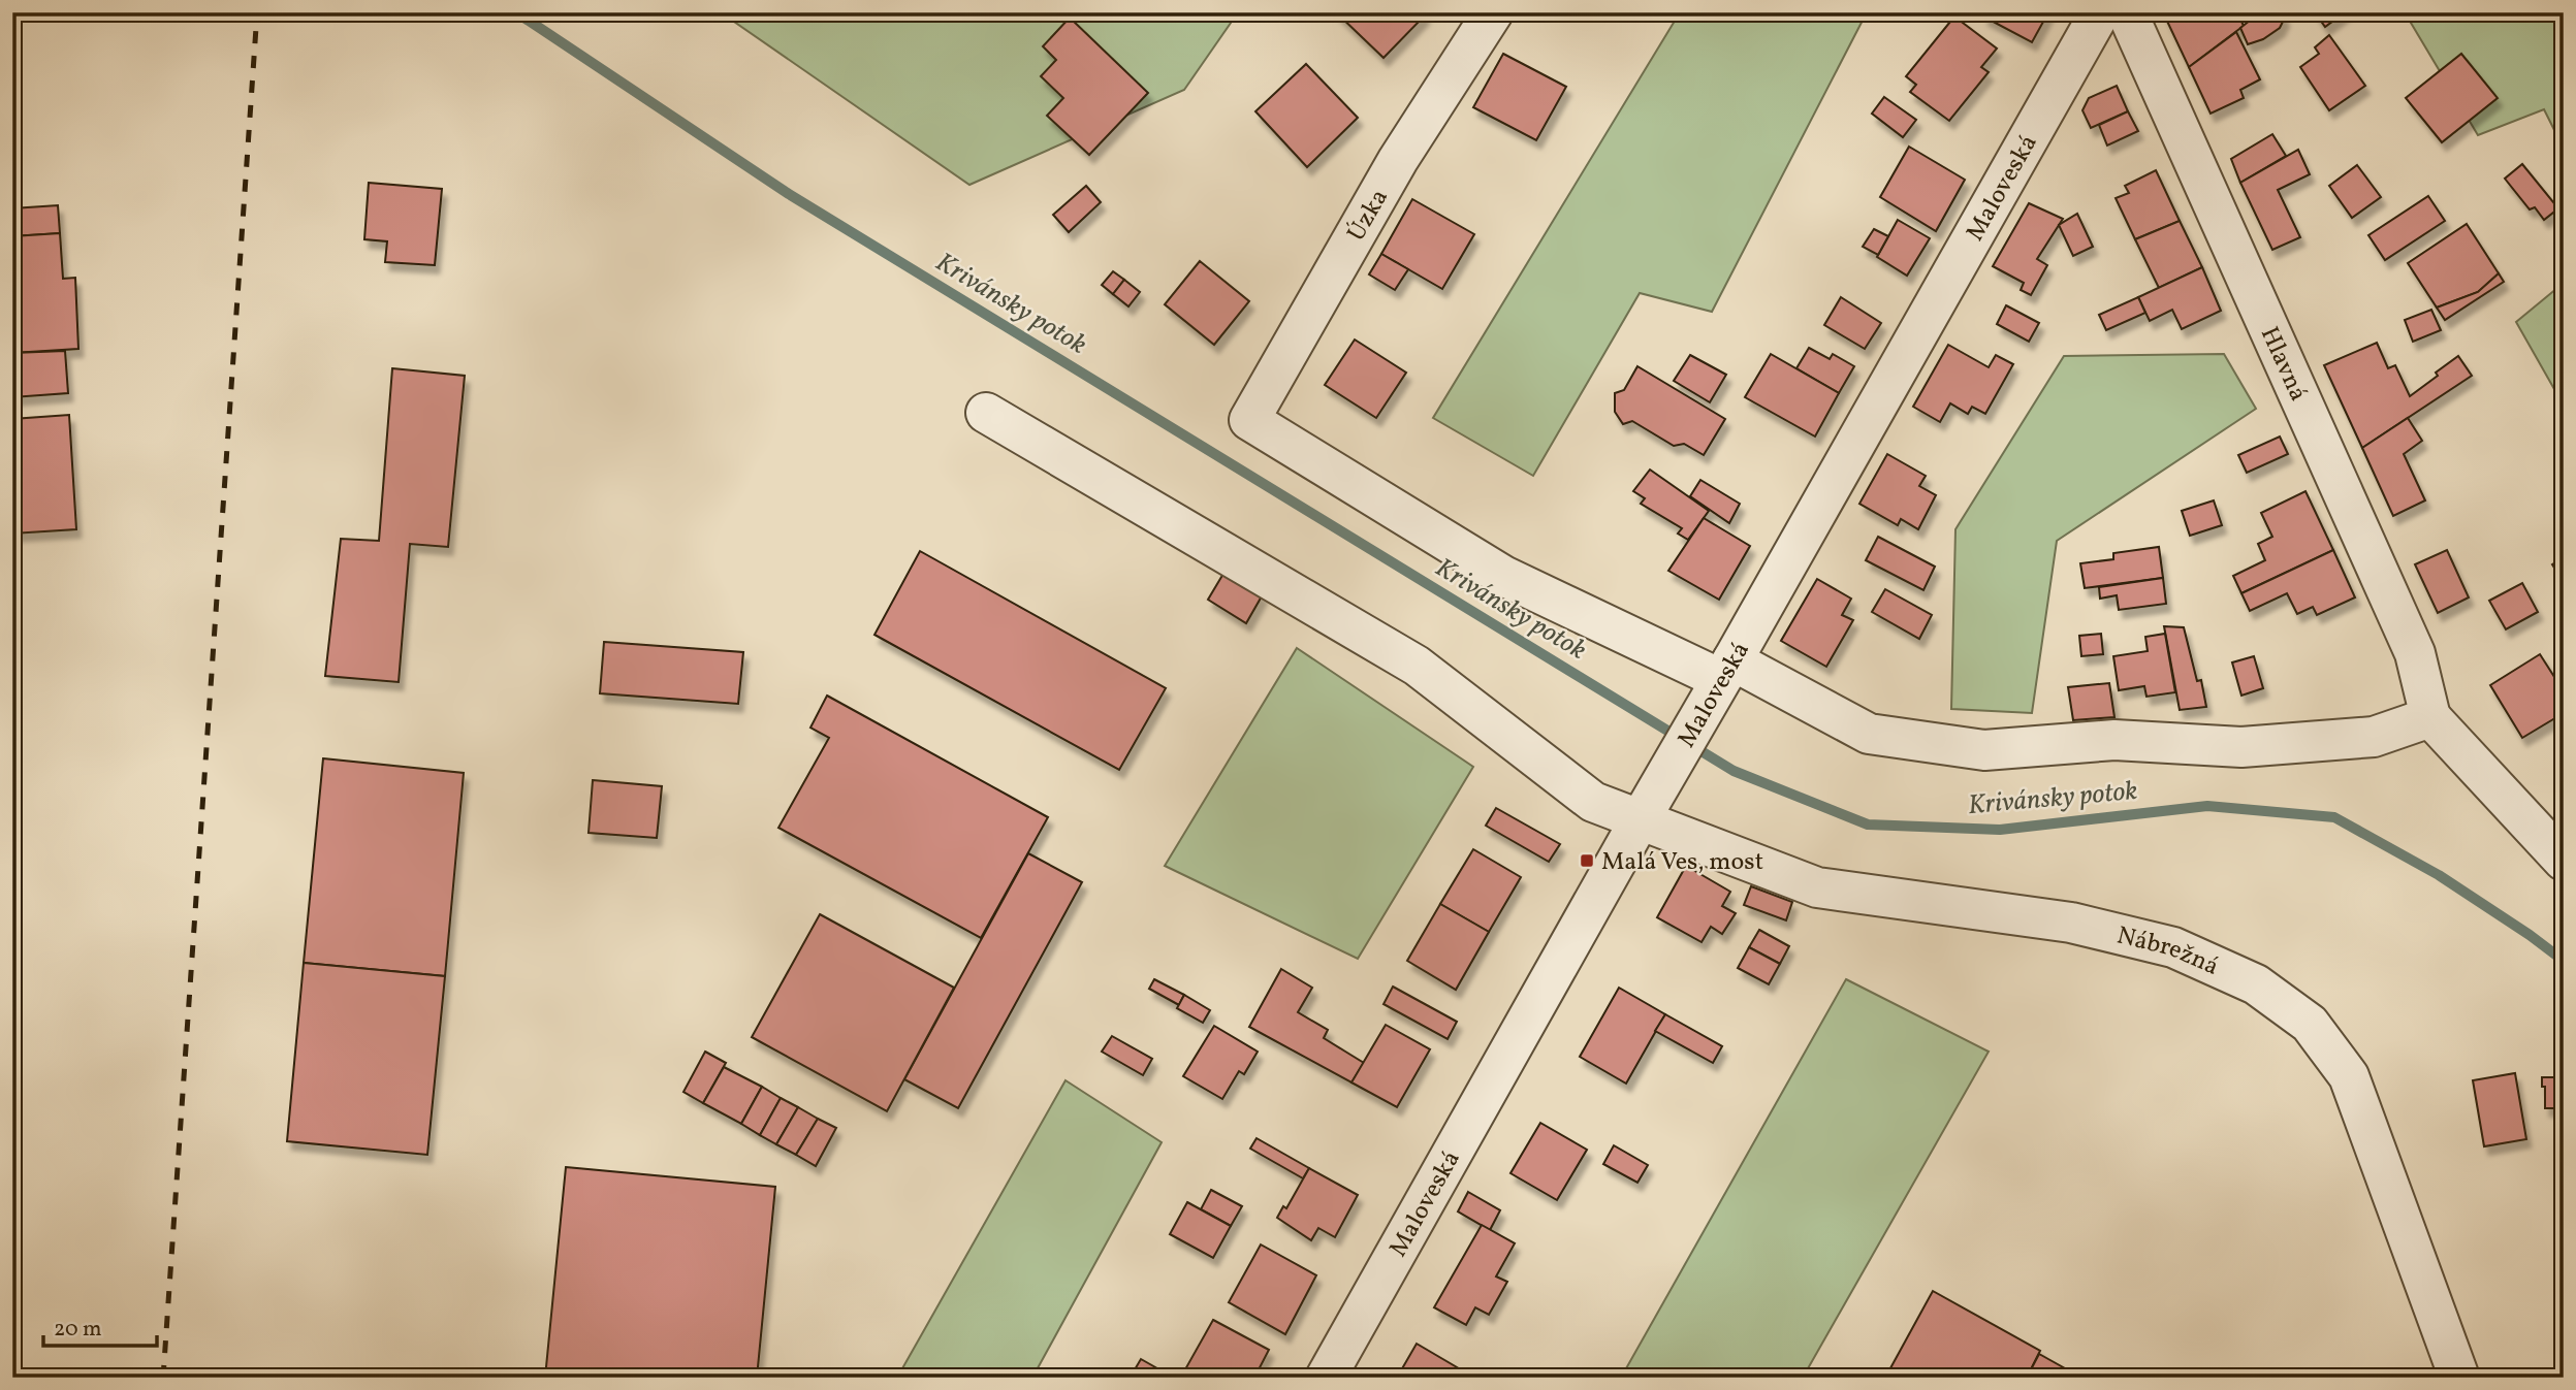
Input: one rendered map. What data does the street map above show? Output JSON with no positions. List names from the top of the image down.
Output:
{
  "streets": {
    "street": [
      "Maloveská",
      "Úzka",
      "Hlavná",
      "Nábrežná"
    ]
  },
  "crossings": [
    ["Maloveská", "Úzka"],
    ["Maloveská", "Nábrežná"]
  ],
  "water": ["Krivánsky potok"],
  "places": {
    "transit": ["Malá Ves, most"]
  },
  "scale_bar": "20 m"
}
